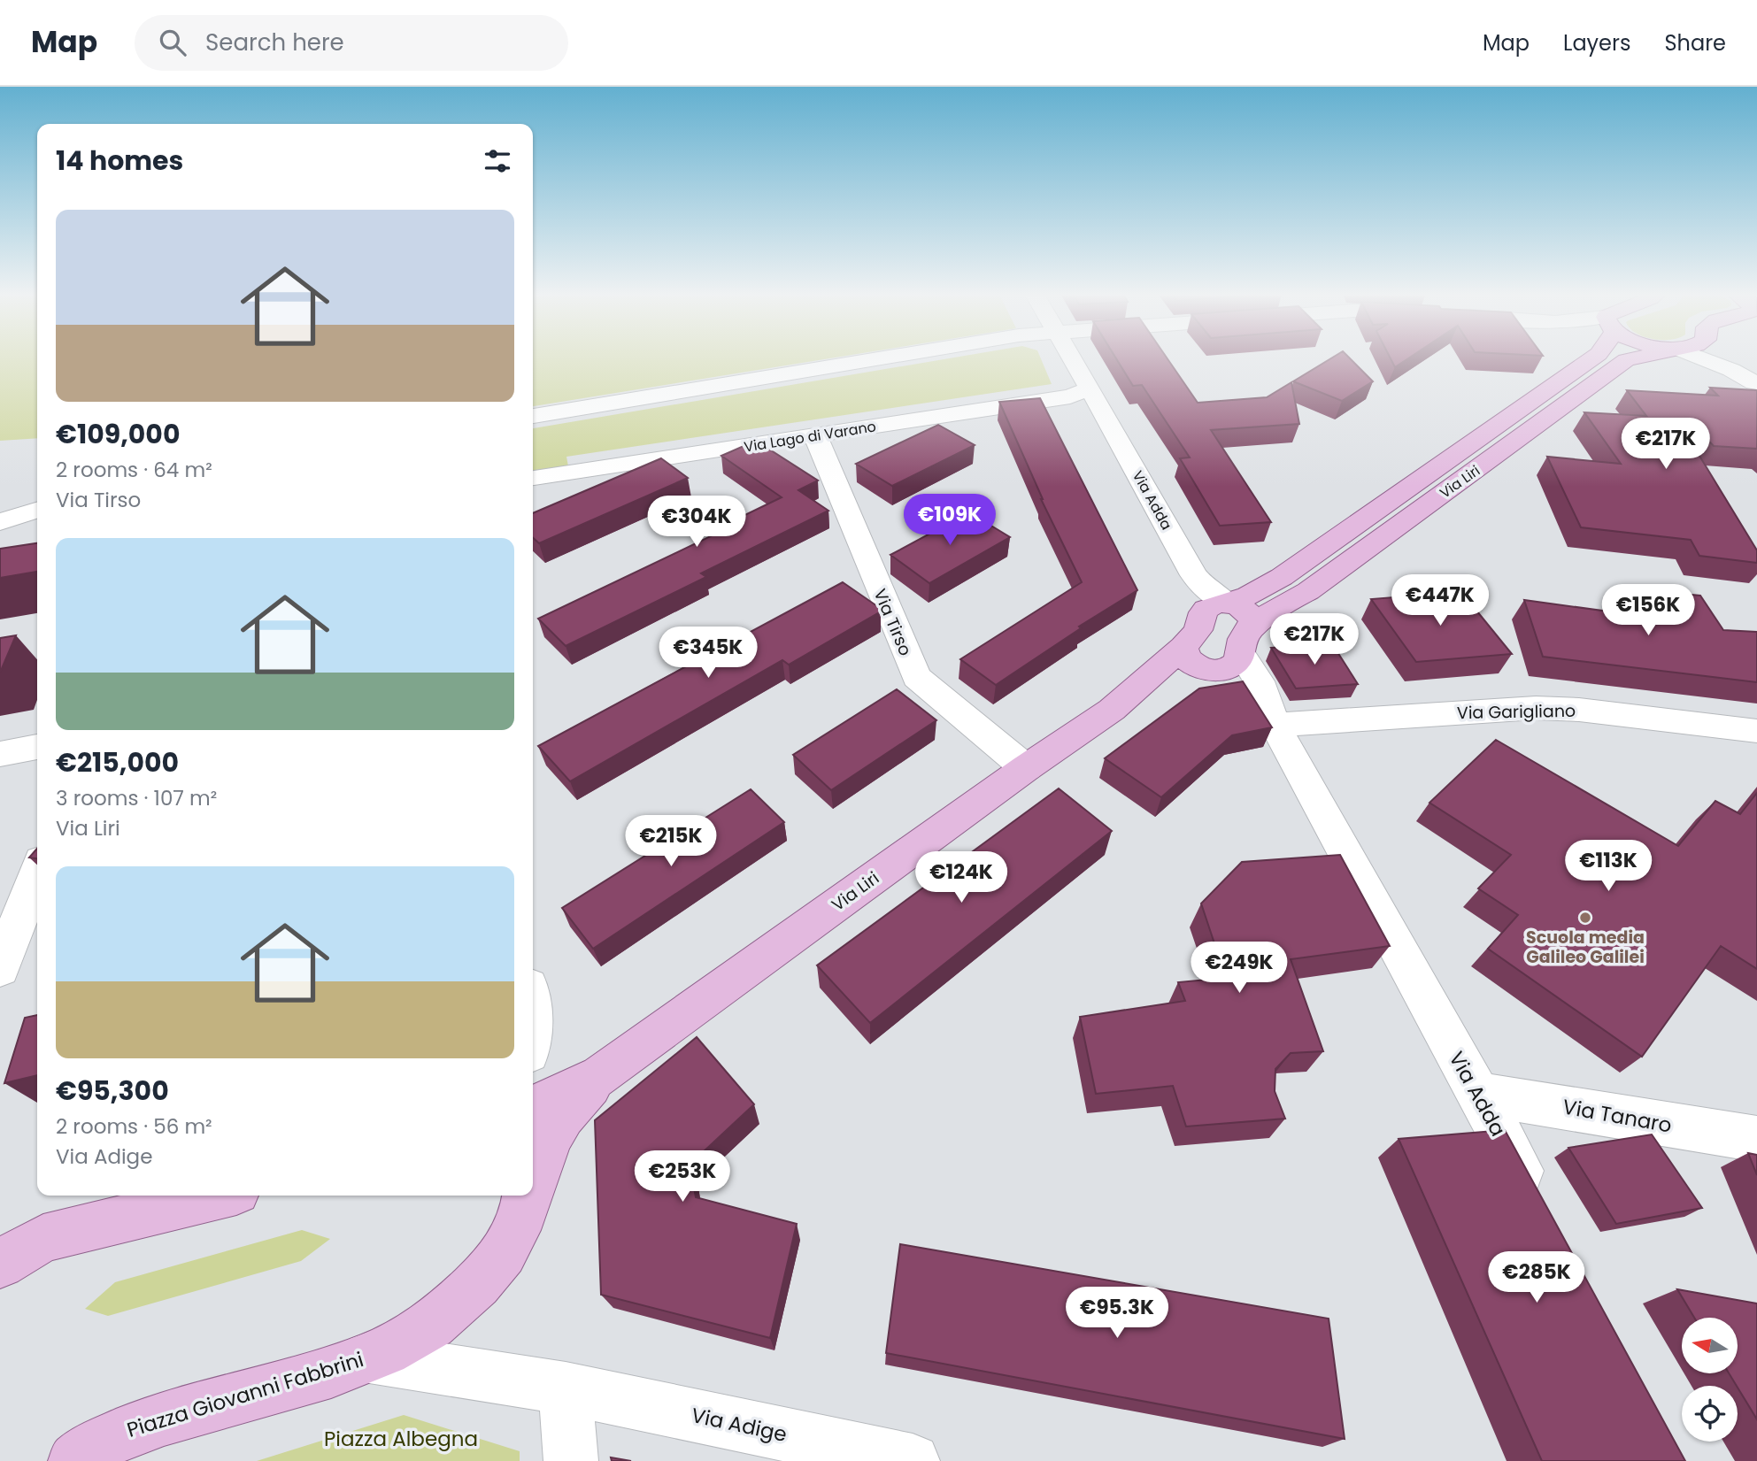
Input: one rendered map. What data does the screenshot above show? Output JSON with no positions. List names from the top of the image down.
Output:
{
  "streets": {
    "main road": ["Via Liri", "Piazza Giovanni Fabbrini"],
    "street": [
      "Via Lago di Varano",
      "Via Adda",
      "Via Tirso",
      "Via Garigliano",
      "Via Tanaro",
      "Via Adige"
    ]
  },
  "crossings": [
    ["Via Lago di Varano", "Via Adda"],
    ["Via Lago di Varano", "Via Tirso"],
    ["Via Liri", "Via Adda"],
    ["Via Liri", "Via Tirso"],
    ["Via Adda", "Via Garigliano"],
    ["Via Adda", "Via Tanaro"],
    ["Piazza Giovanni Fabbrini", "Via Adige"]
  ],
  "parks": ["Piazza Albegna"],
  "places": ["Scuola media Galileo Galilei"],
  "north": "left",
  "page": {
    "header": "Map",
    "search": "Search here",
    "nav": ["Map", "Layers", "Share"],
    "heading": "14 homes",
    "list": [
      {
        "name": "€109,000",
        "note": "2 rooms · 64 m² · Via Tirso"
      },
      {
        "name": "€215,000",
        "note": "3 rooms · 107 m² · Via Liri"
      },
      {
        "name": "€95,300",
        "note": "2 rooms · 56 m² · Via Adige"
      }
    ],
    "price": [
      "€217K",
      "€109K",
      "€304K",
      "€447K",
      "€156K",
      "€217K",
      "€345K",
      "€215K",
      "€113K",
      "€124K",
      "€249K",
      "€253K",
      "€285K",
      "€95.3K"
    ]
  }
}
